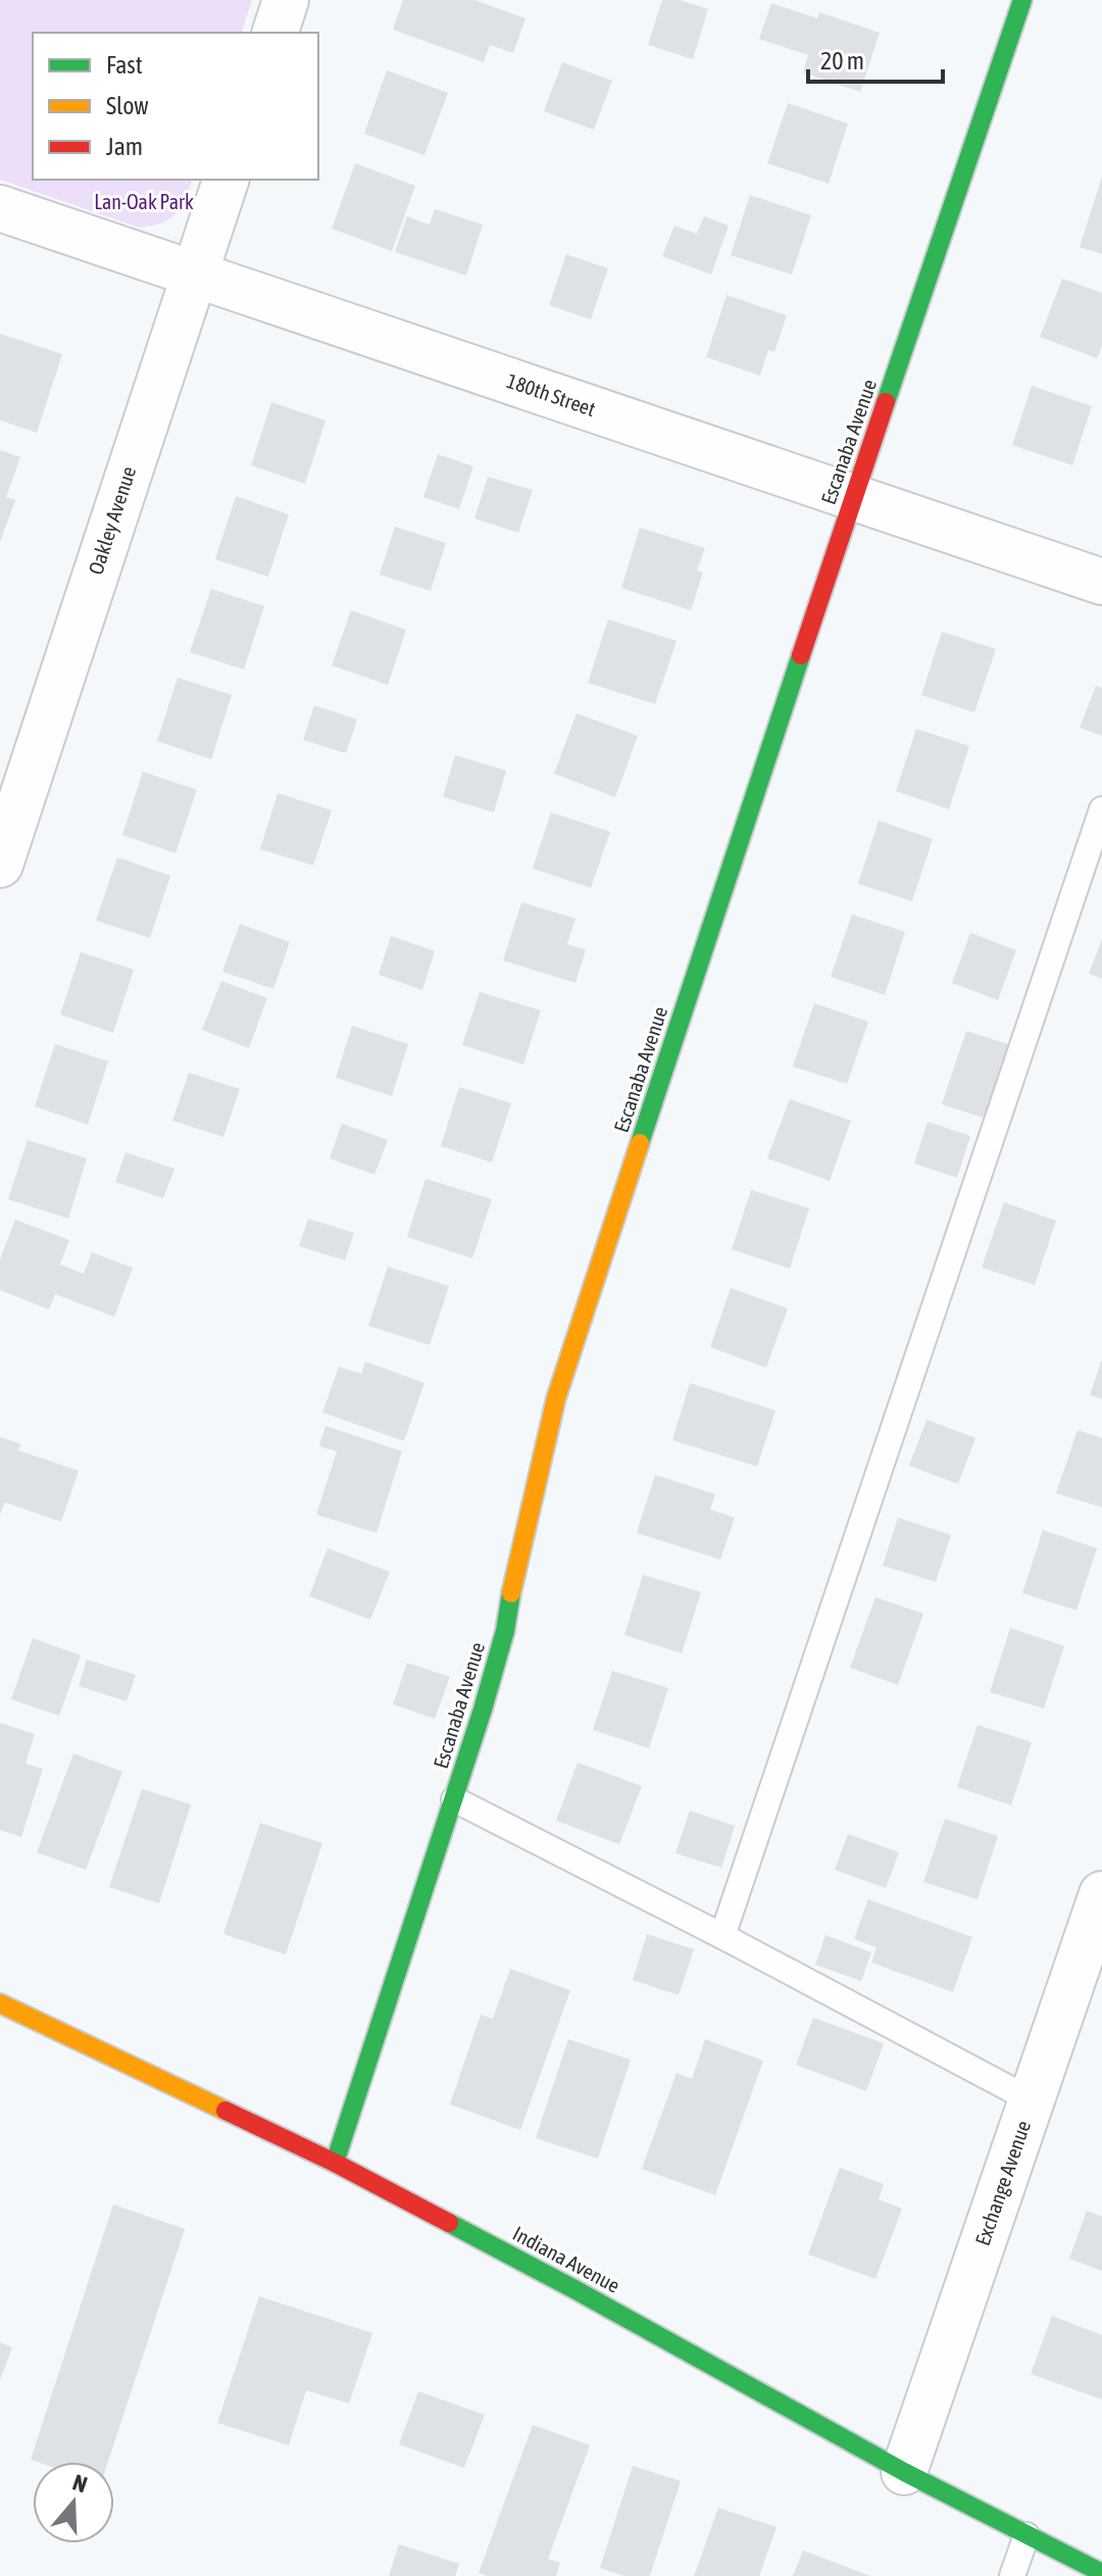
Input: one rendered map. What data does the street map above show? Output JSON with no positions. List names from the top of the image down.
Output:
{
  "streets": {
    "street": [
      "180th Street",
      "Escanaba Avenue",
      "Oakley Avenue",
      "Exchange Avenue",
      "Indiana Avenue"
    ]
  },
  "crossings": [
    ["180th Street", "Escanaba Avenue"],
    ["180th Street", "Oakley Avenue"],
    ["Escanaba Avenue", "Indiana Avenue"],
    ["Exchange Avenue", "Indiana Avenue"]
  ],
  "parks": ["Lan-Oak Park"],
  "legend": ["Fast", "Slow", "Jam"],
  "scale_bar": "20 m",
  "north": "top"
}
